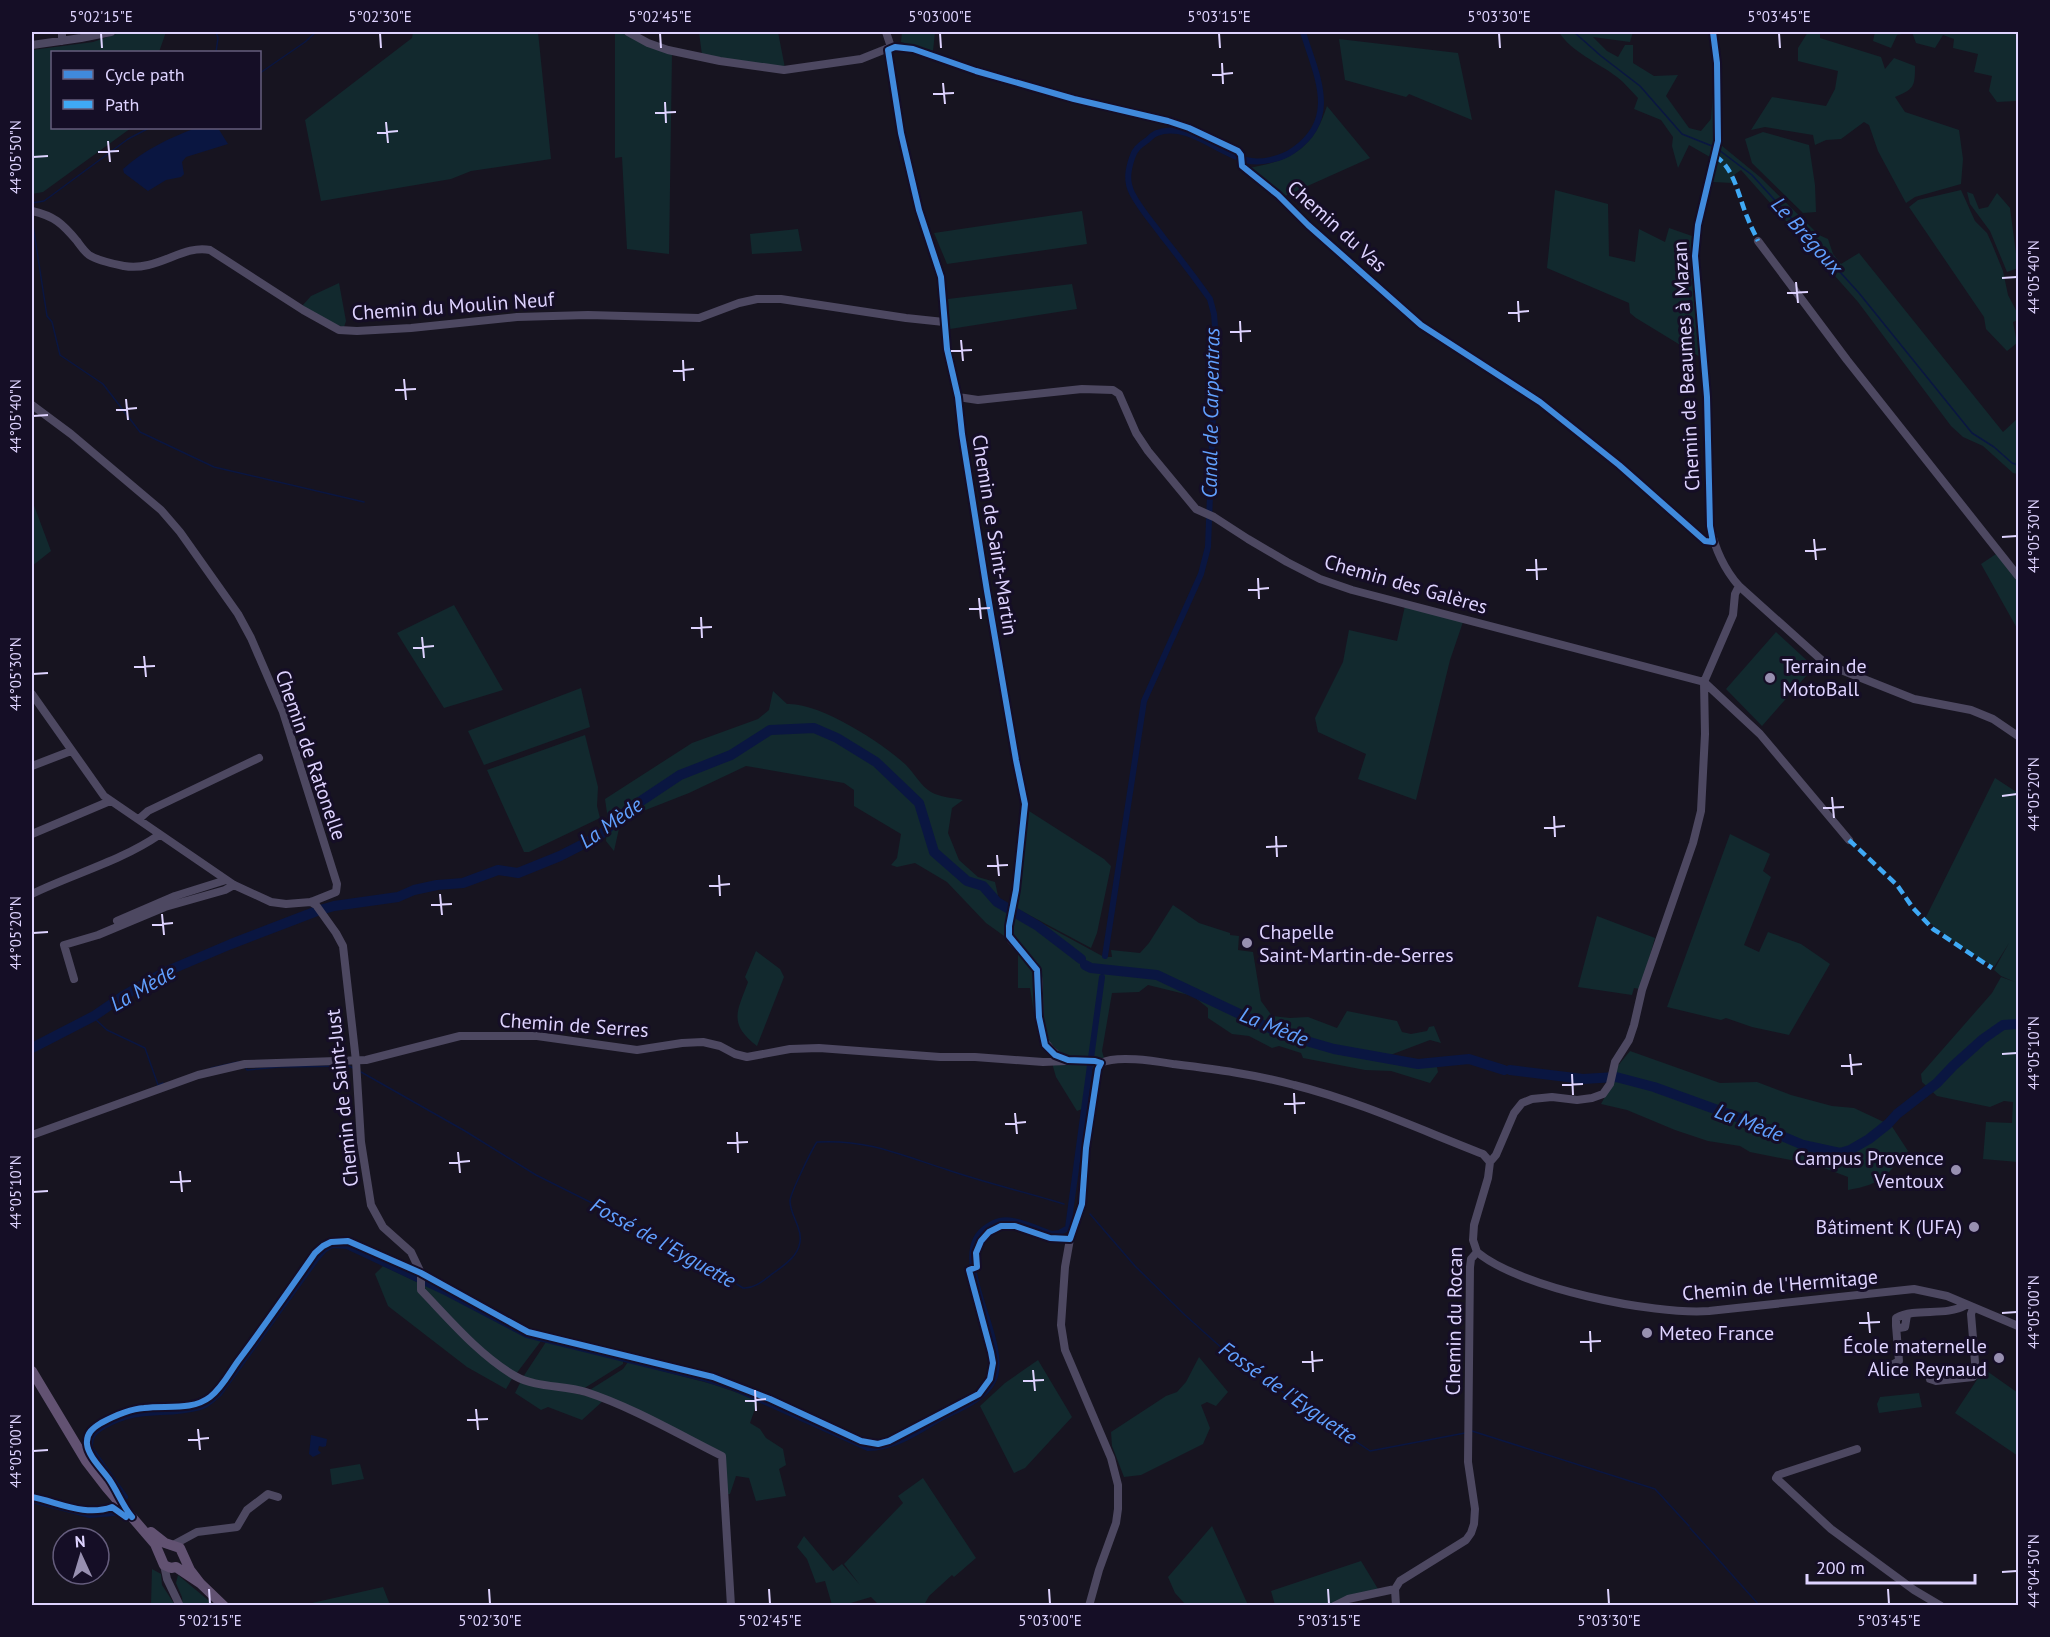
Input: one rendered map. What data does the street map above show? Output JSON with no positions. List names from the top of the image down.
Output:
{
  "streets": {
    "street": [
      "Chemin du Vas",
      "Chemin du Moulin Neuf",
      "Chemin de Beaumes à Mazan",
      "Chemin de Saint-Martin",
      "Chemin des Galères",
      "Chemin de Ratonelle",
      "Chemin de Serres",
      "Chemin de Saint-Just",
      "Chemin de l'Hermitage",
      "Chemin du Rocan"
    ]
  },
  "crossings": [
    ["Chemin du Vas", "Chemin de Beaumes à Mazan"],
    ["Chemin du Vas", "Chemin de Saint-Martin"],
    ["Chemin du Moulin Neuf", "Chemin de Saint-Martin"],
    ["Chemin de Saint-Martin", "Chemin des Galères"],
    ["Chemin de Saint-Martin", "Chemin de Serres"],
    ["Chemin des Galères", "Chemin du Rocan"],
    ["Chemin de Ratonelle", "Chemin de Saint-Just"],
    ["Chemin de Serres", "Chemin de Saint-Just"],
    ["Chemin de l'Hermitage", "Chemin du Rocan"]
  ],
  "water": [
    "Le Brégoux",
    "Canal de Carpentras",
    "La Mède",
    "Fossé de l'Eyguette"
  ],
  "places": [
    "Terrain de MotoBall",
    "Chapelle Saint-Martin-de-Serres",
    "Campus Provence Ventoux",
    "Bâtiment K (UFA)",
    "Meteo France",
    "École maternelle Alice Reynaud"
  ],
  "legend": ["Cycle path", "Path"],
  "scale_bar": "200 m",
  "north": "top",
  "coordinates": [
    "5°02'15\"E",
    "5°02'30\"E",
    "5°02'45\"E",
    "5°03'00\"E",
    "5°03'15\"E",
    "5°03'30\"E",
    "5°03'45\"E",
    "44°05'50\"N",
    "44°05'40\"N",
    "44°05'30\"N",
    "44°05'20\"N",
    "44°05'10\"N",
    "44°05'00\"N",
    "44°04'50\"N"
  ]
}
